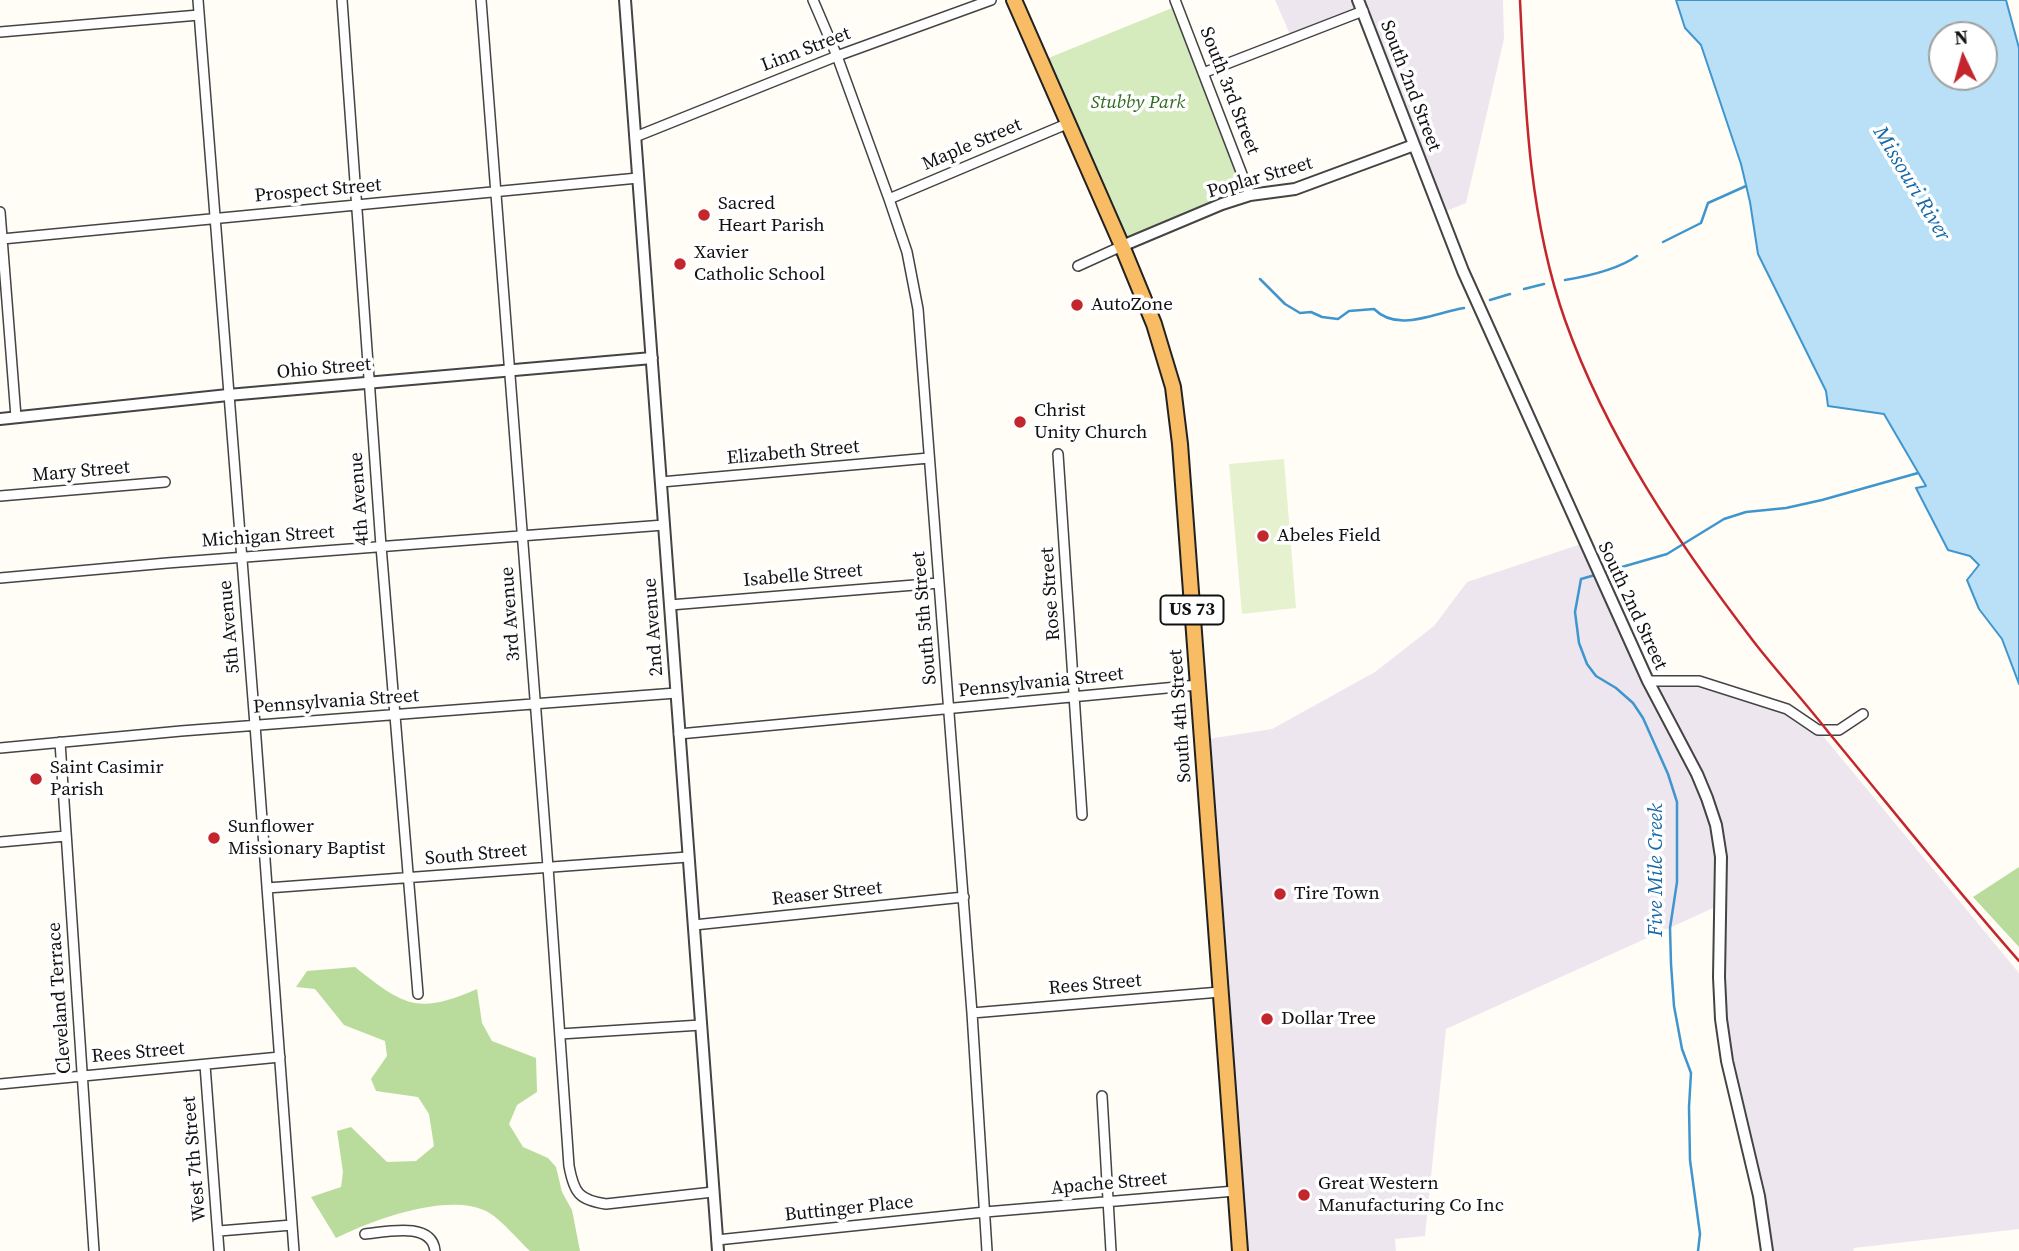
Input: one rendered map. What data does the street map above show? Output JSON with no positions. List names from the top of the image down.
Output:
{
  "streets": {
    "highway": ["US 73", "South 4th Street"],
    "street": [
      "Linn Street",
      "South 2nd Street",
      "South 3rd Street",
      "Maple Street",
      "Poplar Street",
      "Prospect Street",
      "Ohio Street",
      "Elizabeth Street",
      "Mary Street",
      "4th Avenue",
      "Michigan Street",
      "Isabelle Street",
      "Rose Street",
      "3rd Avenue",
      "South 5th Street",
      "5th Avenue",
      "2nd Avenue",
      "Pennsylvania Street",
      "South Street",
      "Reaser Street",
      "Rees Street",
      "Cleveland Terrace",
      "West 7th Street",
      "Apache Street",
      "Buttinger Place"
    ]
  },
  "crossings": [
    ["Linn Street", "South 5th Street"],
    ["Linn Street", "2nd Avenue"],
    ["South 2nd Street", "Poplar Street"],
    ["South 3rd Street", "Poplar Street"],
    ["Maple Street", "South 5th Street"],
    ["Maple Street", "South 4th Street"],
    ["Poplar Street", "South 4th Street"],
    ["Prospect Street", "4th Avenue"],
    ["Prospect Street", "3rd Avenue"],
    ["Prospect Street", "5th Avenue"],
    ["Prospect Street", "2nd Avenue"],
    ["Ohio Street", "4th Avenue"],
    ["Ohio Street", "3rd Avenue"],
    ["Ohio Street", "5th Avenue"],
    ["Ohio Street", "2nd Avenue"],
    ["Elizabeth Street", "South 5th Street"],
    ["Elizabeth Street", "2nd Avenue"],
    ["4th Avenue", "Michigan Street"],
    ["4th Avenue", "Pennsylvania Street"],
    ["4th Avenue", "South Street"],
    ["Michigan Street", "3rd Avenue"],
    ["Michigan Street", "5th Avenue"],
    ["Michigan Street", "2nd Avenue"],
    ["Isabelle Street", "South 5th Street"],
    ["Isabelle Street", "2nd Avenue"],
    ["Rose Street", "Pennsylvania Street"],
    ["3rd Avenue", "2nd Avenue"],
    ["3rd Avenue", "Pennsylvania Street"],
    ["3rd Avenue", "South Street"],
    ["South 5th Street", "Pennsylvania Street"],
    ["South 5th Street", "Reaser Street"],
    ["South 5th Street", "Rees Street"],
    ["South 5th Street", "Apache Street"],
    ["South 5th Street", "Buttinger Place"],
    ["5th Avenue", "Pennsylvania Street"],
    ["5th Avenue", "South Street"],
    ["5th Avenue", "Rees Street"],
    ["2nd Avenue", "Pennsylvania Street"],
    ["2nd Avenue", "South Street"],
    ["2nd Avenue", "Reaser Street"],
    ["2nd Avenue", "Buttinger Place"],
    ["Pennsylvania Street", "South 4th Street"],
    ["Pennsylvania Street", "Cleveland Terrace"],
    ["South 4th Street", "Rees Street"],
    ["South 4th Street", "Apache Street"],
    ["Rees Street", "Cleveland Terrace"],
    ["Rees Street", "West 7th Street"],
    ["Apache Street", "Buttinger Place"]
  ],
  "water": ["Missouri River", "Five Mile Creek"],
  "parks": ["Stubby Park"],
  "places": [
    "Sacred Heart Parish",
    "Xavier Catholic School",
    "AutoZone",
    "Christ Unity Church",
    "Abeles Field",
    "Saint Casimir Parish",
    "Sunflower Missionary Baptist",
    "Tire Town",
    "Dollar Tree",
    "Great Western Manufacturing Co Inc"
  ],
  "north": "top"
}
